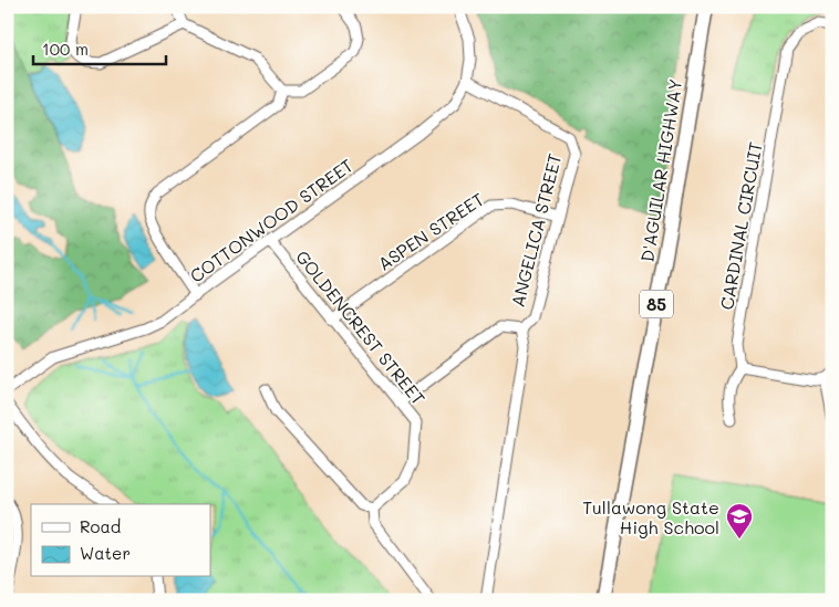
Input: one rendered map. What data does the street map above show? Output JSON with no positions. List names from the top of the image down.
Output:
{
  "streets": {
    "highway": ["D'AGUILAR HIGHWAY", "85"],
    "street": [
      "COTTONWOOD STREET",
      "CARDINAL CIRCUIT",
      "ANGELICA STREET",
      "ASPEN STREET",
      "GOLDENCREST STREET"
    ]
  },
  "crossings": [
    ["COTTONWOOD STREET", "ANGELICA STREET"],
    ["COTTONWOOD STREET", "GOLDENCREST STREET"],
    ["ANGELICA STREET", "ASPEN STREET"],
    ["ANGELICA STREET", "GOLDENCREST STREET"],
    ["ASPEN STREET", "GOLDENCREST STREET"]
  ],
  "places": {
    "school or university": ["Tullawong State High School"]
  },
  "legend": ["Road", "Water"],
  "scale_bar": "100 m"
}
